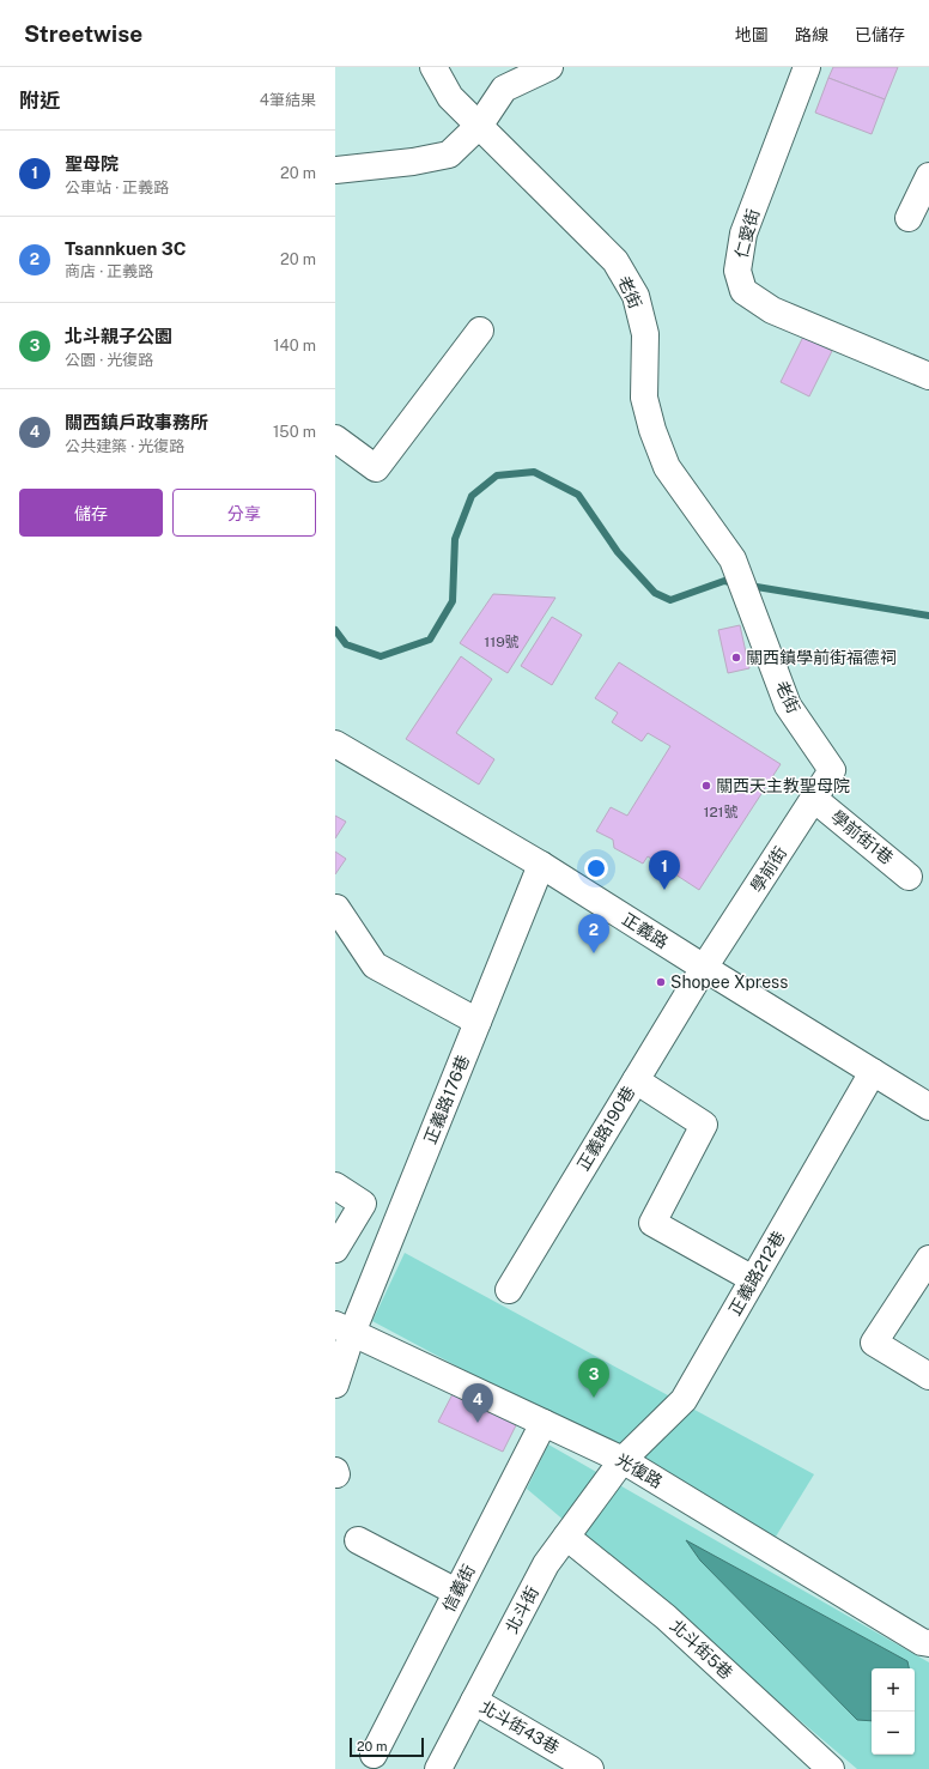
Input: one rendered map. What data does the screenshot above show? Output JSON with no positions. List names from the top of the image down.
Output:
{
  "streets": {
    "street": [
      "仁愛街",
      "老街",
      "學前街1巷",
      "學前街",
      "正義路",
      "正義路176巷",
      "正義路190巷",
      "正義路212巷",
      "光復路",
      "信義街",
      "北斗街",
      "北斗街5巷",
      "北斗街43巷"
    ]
  },
  "crossings": [
    ["老街", "學前街"],
    ["學前街1巷", "學前街"],
    ["學前街", "正義路"],
    ["學前街", "正義路190巷"],
    ["正義路", "正義路176巷"],
    ["正義路", "正義路190巷"],
    ["正義路", "正義路212巷"],
    ["正義路176巷", "光復路"],
    ["正義路212巷", "光復路"],
    ["正義路212巷", "北斗街"],
    ["光復路", "信義街"],
    ["光復路", "北斗街"],
    ["北斗街", "北斗街5巷"],
    ["北斗街", "北斗街43巷"]
  ],
  "places": ["關西鎮學前街福德祠", "關西天主教聖母院", "Shopee Xpress"],
  "house_numbers": ["119號", "121號"],
  "scale_bar": "20 m",
  "page": {
    "header": "Streetwise",
    "nav": ["地圖", "路線", "已儲存"],
    "heading": ["附近", "4筆結果"],
    "list": [
      {
        "mark": "1",
        "name": "聖母院",
        "note": "公車站 · 正義路",
        "value": "20 m"
      },
      {
        "mark": "2",
        "name": "Tsannkuen 3C",
        "note": "商店 · 正義路",
        "value": "20 m"
      },
      {
        "mark": "3",
        "name": "北斗親子公園",
        "note": "公園 · 光復路",
        "value": "140 m"
      },
      {
        "mark": "4",
        "name": "關西鎮戶政事務所",
        "note": "公共建築 · 光復路",
        "value": "150 m"
      }
    ],
    "buttons": ["儲存", "分享"],
    "pins": [
      "1",
      "2",
      "3",
      "4"
    ],
    "map_buttons": ["+", "−"],
    "scale": "20 m"
  }
}
